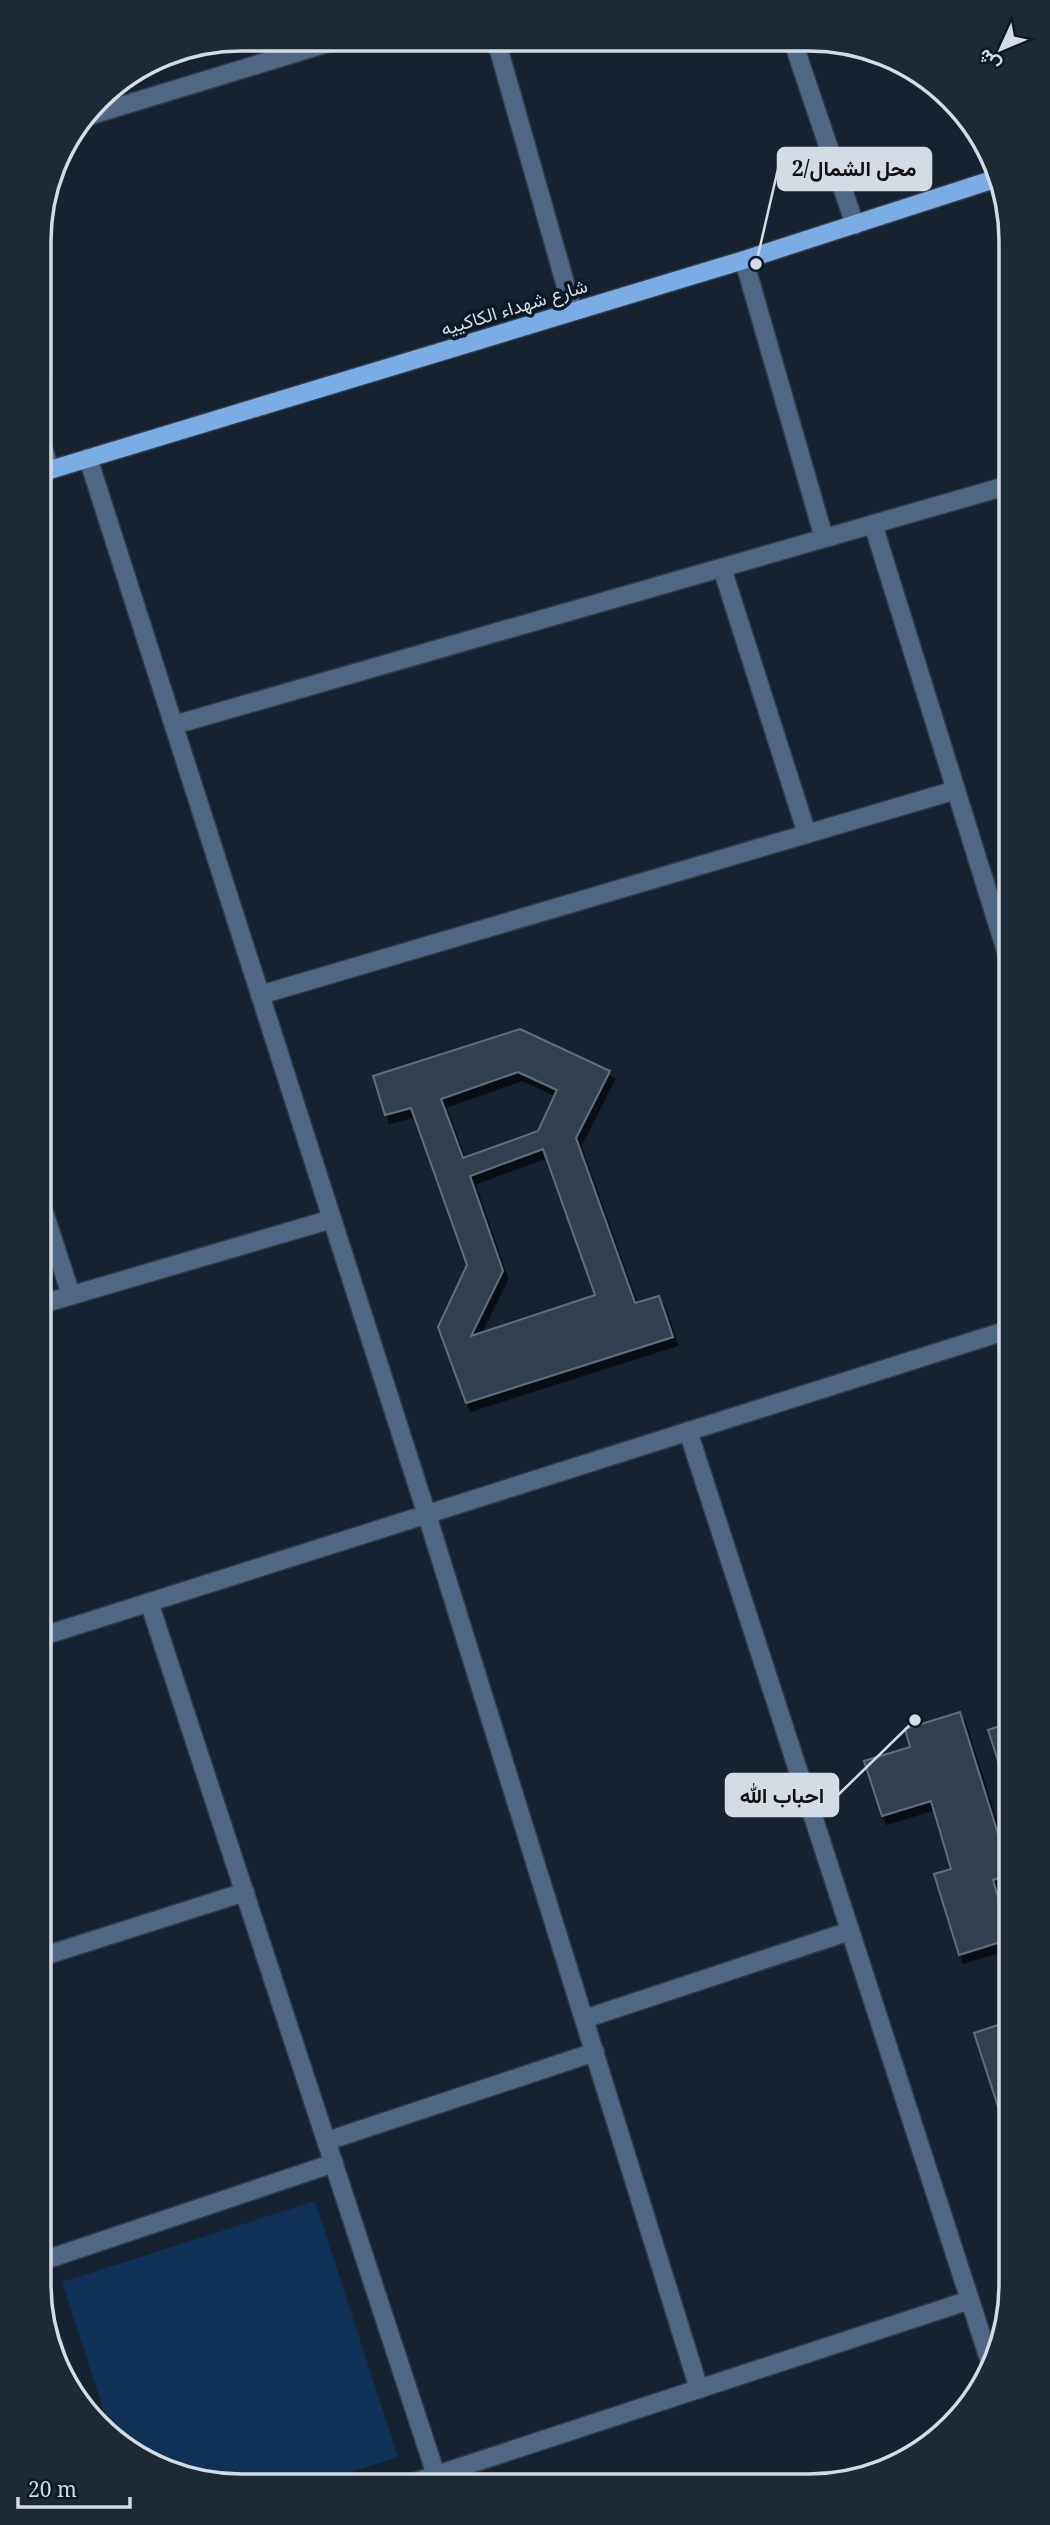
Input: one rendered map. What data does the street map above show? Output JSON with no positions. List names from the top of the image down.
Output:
{
  "streets": {
    "main road": ["شارع شهداء الكاكييه"]
  },
  "places": ["محل الشمال/2", "احباب الله"],
  "scale_bar": "20 m",
  "north": "bottom left"
}
